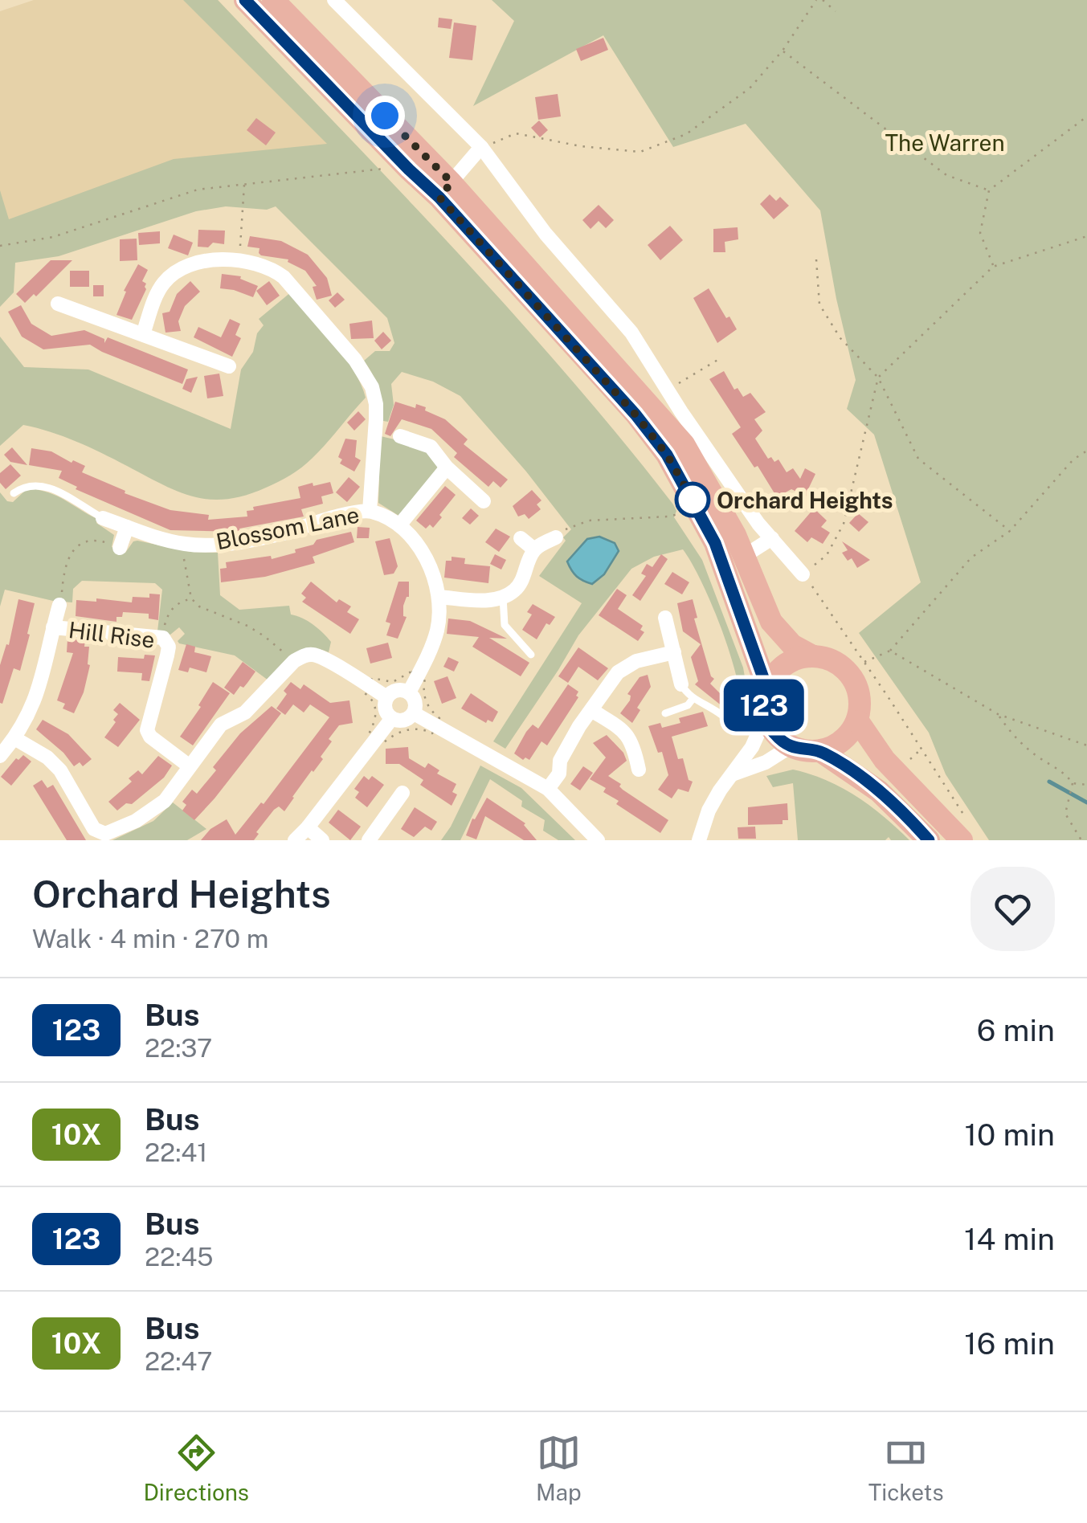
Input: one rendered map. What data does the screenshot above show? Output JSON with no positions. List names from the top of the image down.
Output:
{
  "streets": {
    "street": ["Blossom Lane", "Hill Rise"]
  },
  "parks": ["The Warren"],
  "places": ["Orchard Heights"],
  "lines": ["bus line 123"],
  "page": {
    "on_map": "123",
    "heading": ["Orchard Heights", "Walk · 4 min · 270 m"],
    "list": [
      {
        "mark": "123",
        "name": "Bus",
        "note": "22:37",
        "value": "6 min"
      },
      {
        "mark": "10X",
        "name": "Bus",
        "note": "22:41",
        "value": "10 min"
      },
      {
        "mark": "123",
        "name": "Bus",
        "note": "22:45",
        "value": "14 min"
      },
      {
        "mark": "10X",
        "name": "Bus",
        "note": "22:47",
        "value": "16 min"
      }
    ],
    "tabs": ["Directions", "Map", "Tickets"]
  }
}
